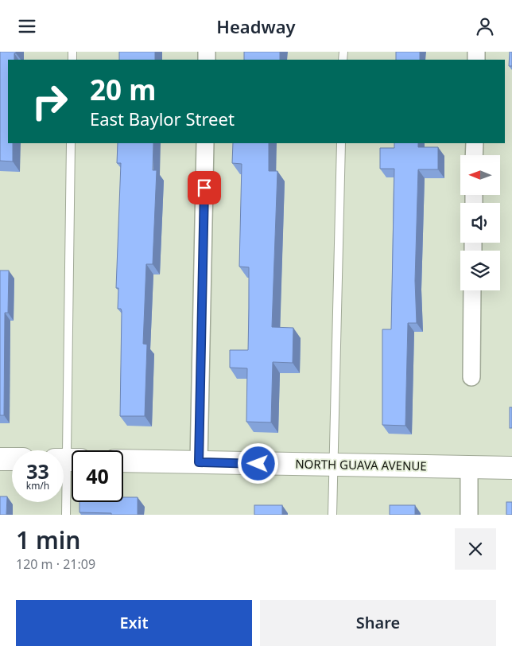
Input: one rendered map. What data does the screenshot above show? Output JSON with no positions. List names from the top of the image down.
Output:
{
  "streets": {
    "street": ["NORTH GUAVA AVENUE"]
  },
  "north": "left",
  "page": {
    "header": "Headway",
    "turn": ["20 m", "East Baylor Street"],
    "speed": "33 km/h",
    "limit": "40",
    "heading": ["1 min", "120 m · 21:09"],
    "buttons": ["Exit", "Share"]
  }
}
